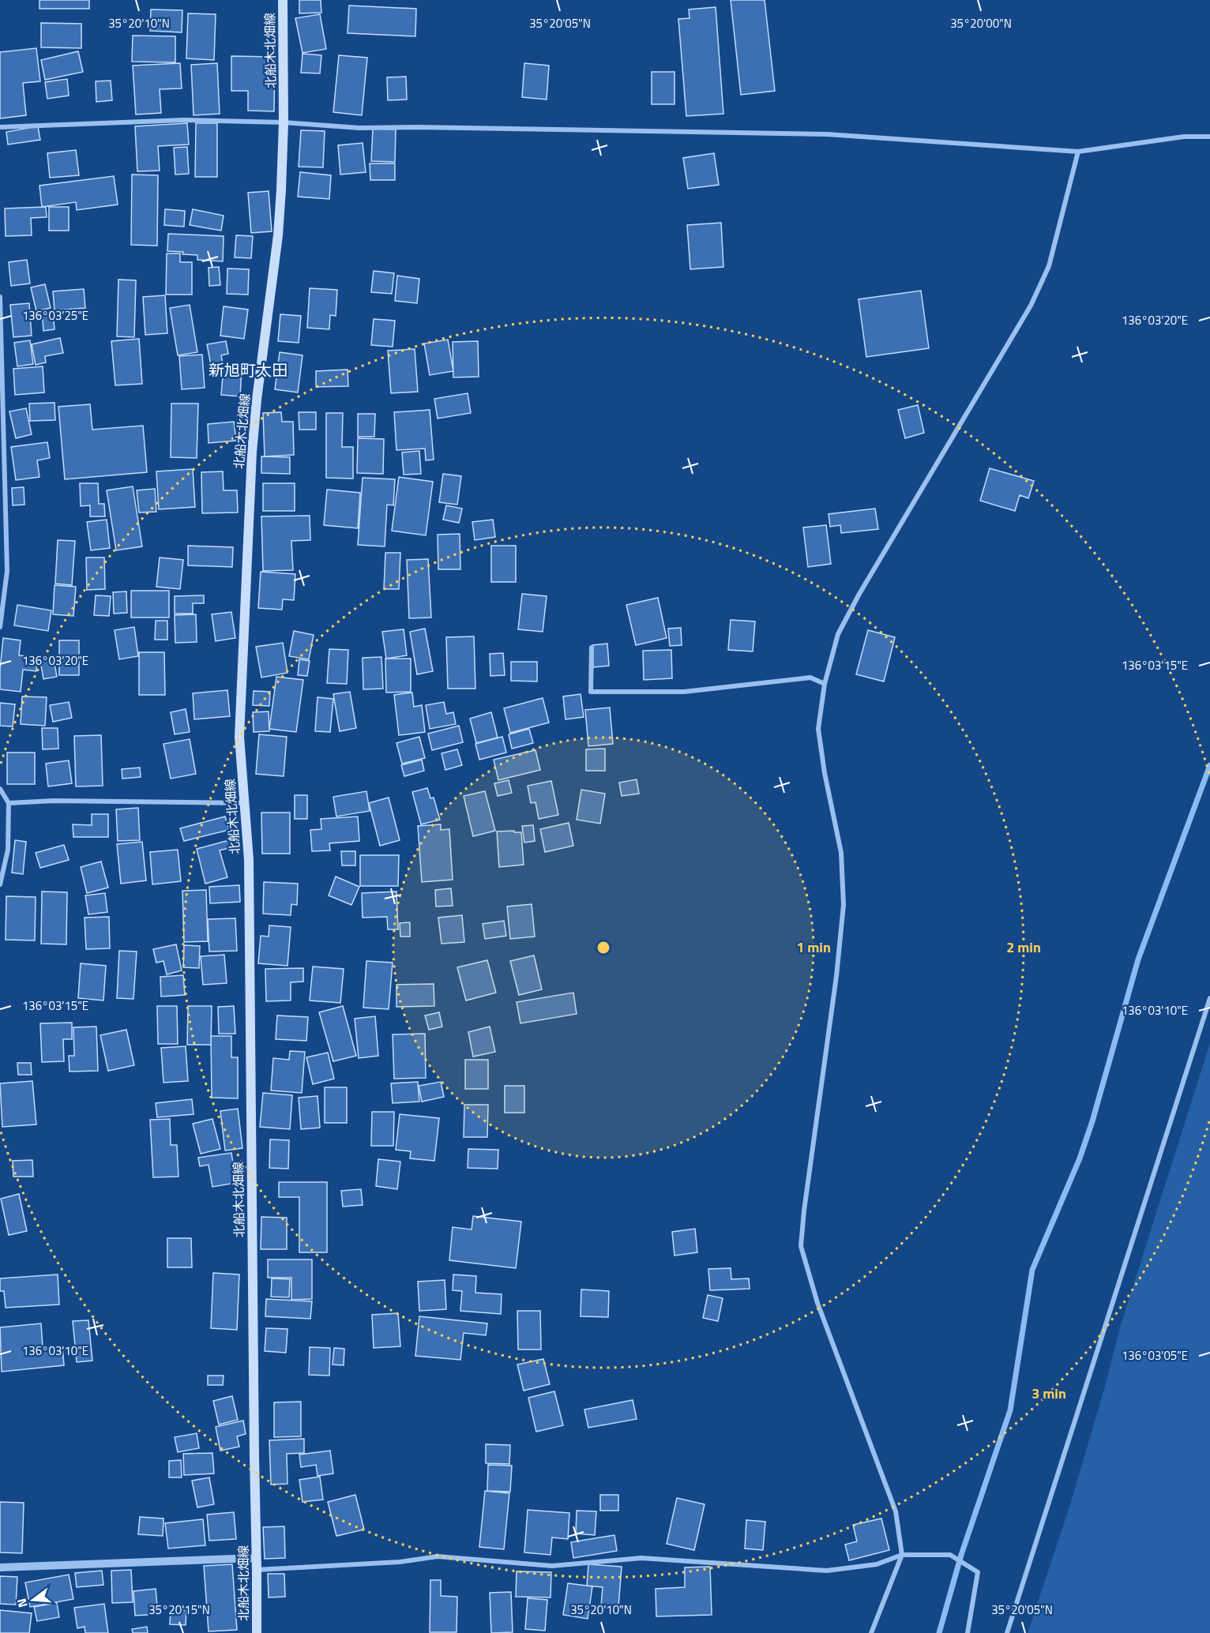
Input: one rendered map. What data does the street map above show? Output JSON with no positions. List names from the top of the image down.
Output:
{
  "streets": {
    "main road": ["北船木北畑線"]
  },
  "districts": ["新旭町太田"],
  "north": "left",
  "coordinates": [
    "35°20'10\"N",
    "35°20'05\"N",
    "35°20'00\"N",
    "136°03'25\"E",
    "136°03'20\"E",
    "136°03'15\"E",
    "136°03'10\"E",
    "136°03'05\"E",
    "35°20'15\"N"
  ],
  "rings": ["1 min", "2 min", "3 min"]
}
